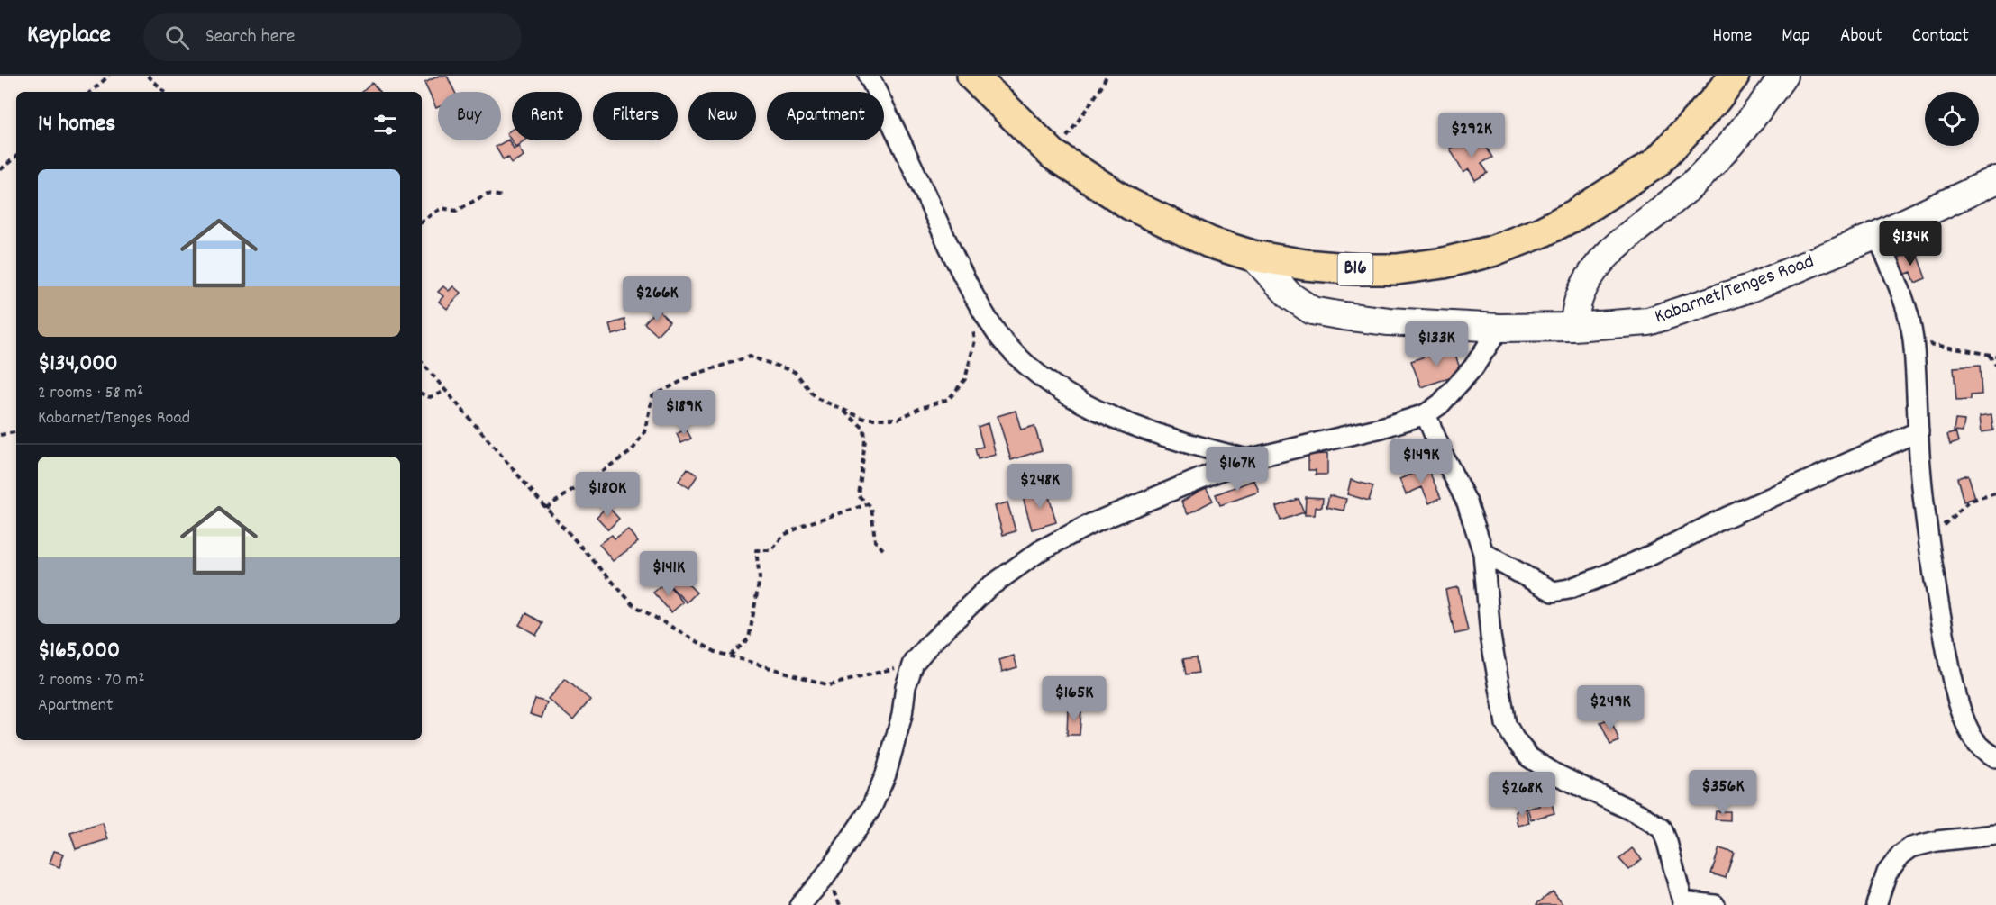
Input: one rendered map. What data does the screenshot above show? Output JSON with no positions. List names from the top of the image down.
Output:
{
  "streets": {
    "main road": ["B16"],
    "street": ["Kabarnet/Tenges Road"]
  },
  "crossings": [
    ["B16", "Kabarnet/Tenges Road"]
  ],
  "page": {
    "header": "Keyplace",
    "search": "Search here",
    "nav": [
      "Home",
      "Map",
      "About",
      "Contact"
    ],
    "chip": [
      "Buy",
      "Rent",
      "Filters",
      "New",
      "Apartment"
    ],
    "heading": "14 homes",
    "price": [
      "$292K",
      "$134K",
      "$266K",
      "$133K",
      "$189K",
      "$149K",
      "$167K",
      "$248K",
      "$180K",
      "$141K",
      "$165K",
      "$249K",
      "$356K",
      "$268K"
    ],
    "list": [
      {
        "name": "$134,000",
        "note": "2 rooms · 58 m² · Kabarnet/Tenges Road"
      },
      {
        "name": "$165,000",
        "note": "2 rooms · 70 m² · Apartment"
      }
    ]
  }
}
